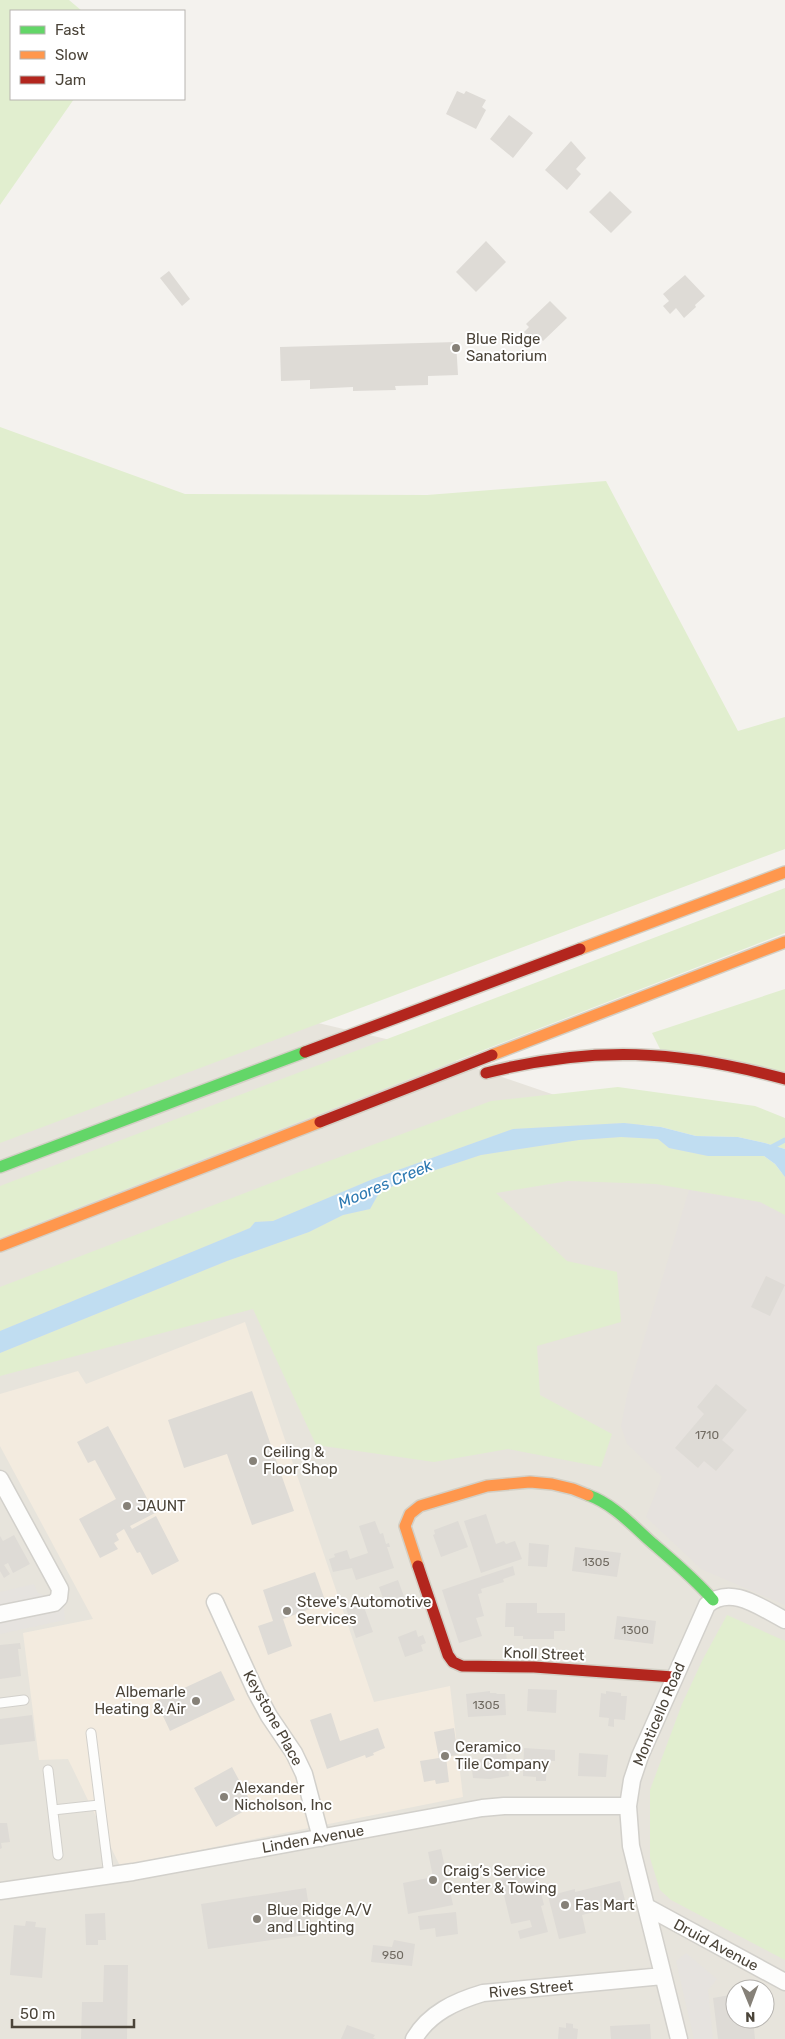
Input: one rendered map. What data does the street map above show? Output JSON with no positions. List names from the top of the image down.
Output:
{
  "streets": {
    "main road": ["Knoll Street"],
    "street": [
      "Monticello Road",
      "Keystone Place",
      "Linden Avenue",
      "Druid Avenue",
      "Rives Street"
    ]
  },
  "crossings": [
    ["Knoll Street", "Monticello Road"],
    ["Monticello Road", "Linden Avenue"],
    ["Monticello Road", "Druid Avenue"],
    ["Monticello Road", "Rives Street"],
    ["Keystone Place", "Linden Avenue"]
  ],
  "water": ["Moores Creek"],
  "places": [
    "Blue Ridge Sanatorium",
    "Ceiling & Floor Shop",
    "JAUNT",
    "Steve's Automotive Services",
    "Albemarle Heating & Air",
    "Ceramico Tile Company",
    "Alexander Nicholson, Inc",
    "Craig’s Service Center & Towing",
    "Fas Mart",
    "Blue Ridge A/V and Lighting"
  ],
  "house_numbers": [
    "1710",
    "1305",
    "1300",
    "1305",
    "950"
  ],
  "legend": ["Fast", "Slow", "Jam"],
  "scale_bar": "50 m",
  "north": "bottom"
}
